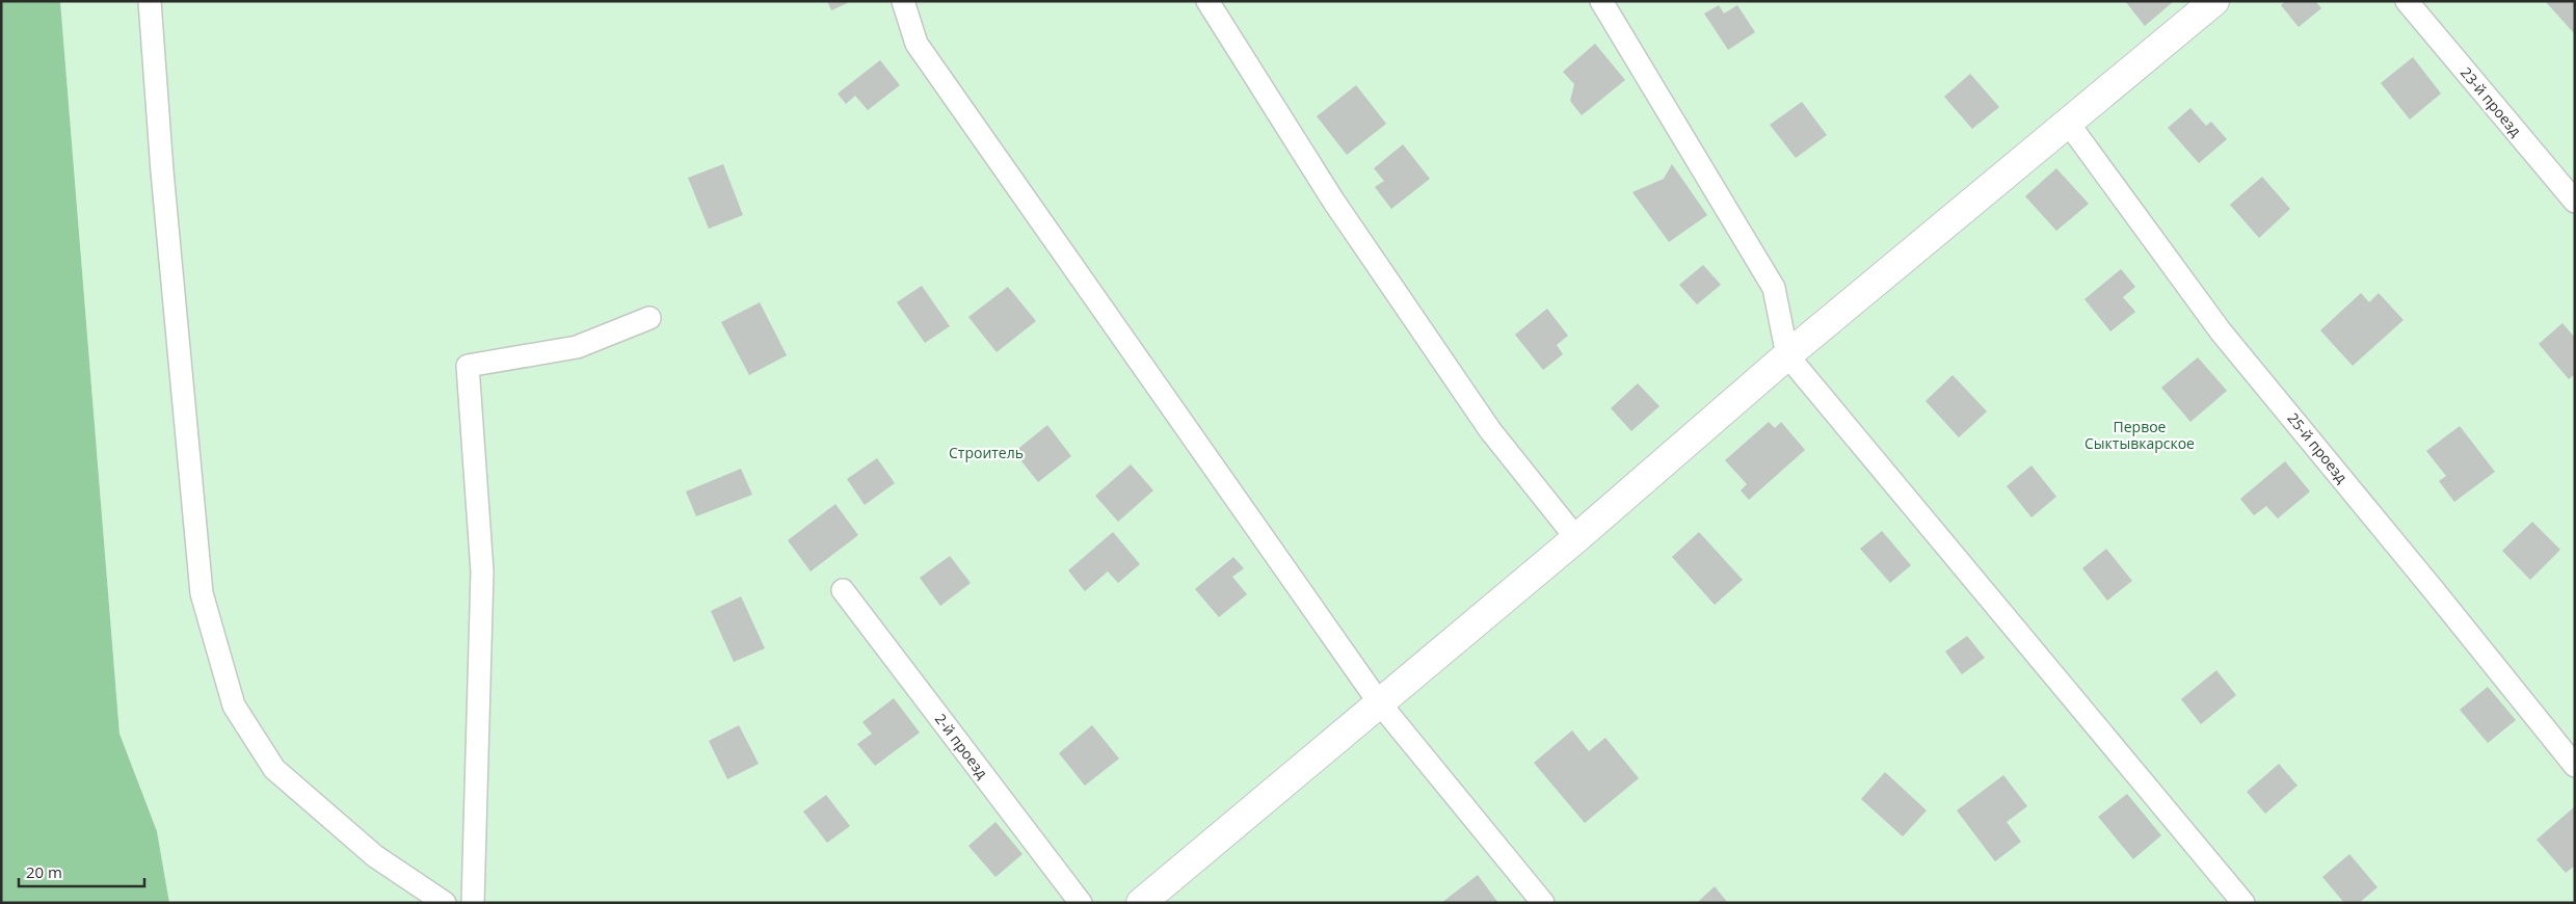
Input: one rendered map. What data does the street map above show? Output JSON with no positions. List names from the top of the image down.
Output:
{
  "streets": {
    "lane": ["23-й проезд", "25-й проезд", "2-й проезд"]
  },
  "parks": ["Первое Сыктывкарское", "Строитель"],
  "scale_bar": "20 m"
}
